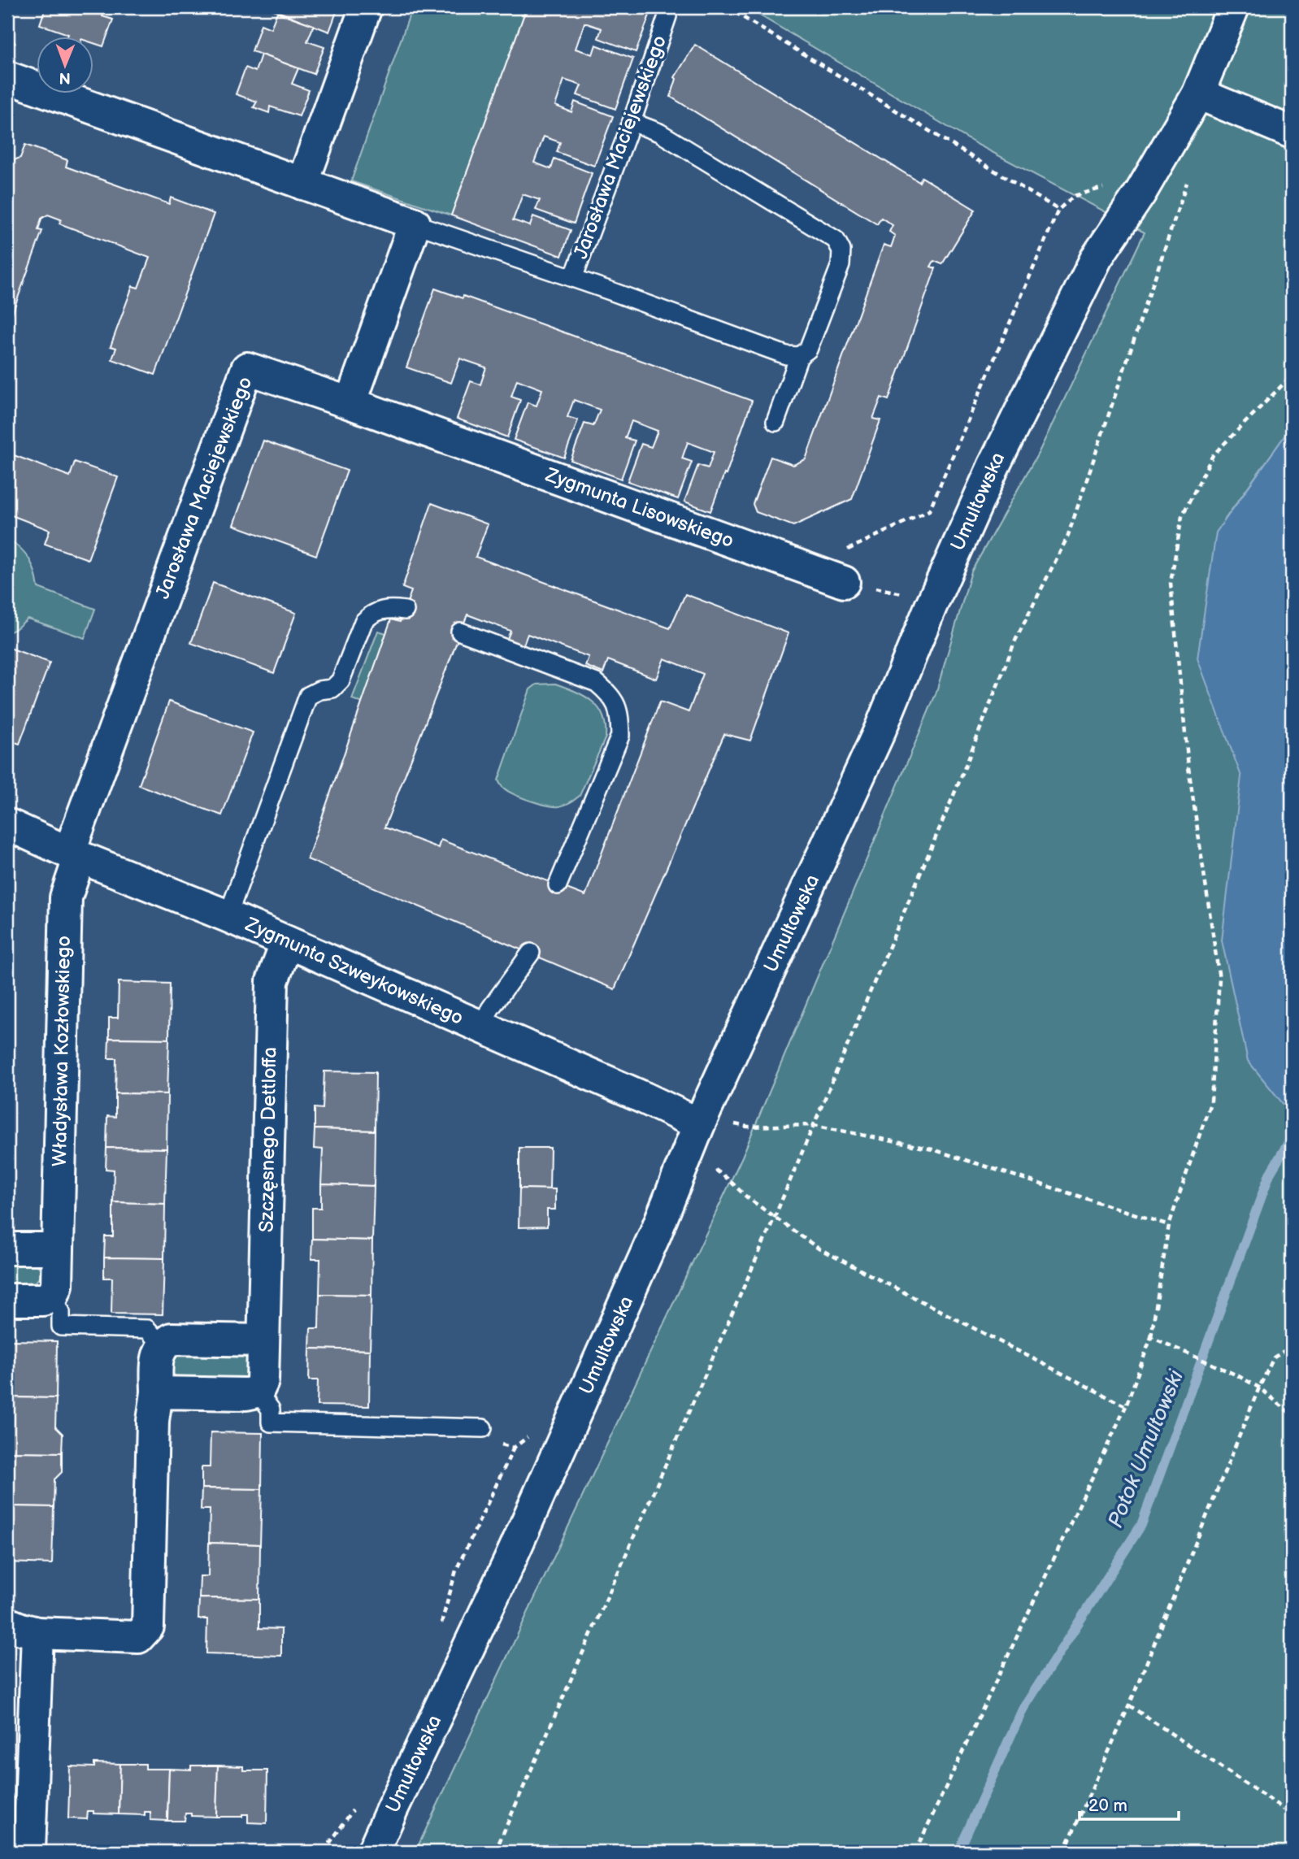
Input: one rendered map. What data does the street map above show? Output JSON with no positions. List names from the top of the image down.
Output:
{
  "streets": {
    "street": [
      "Jarosława Maciejewskiego",
      "Umultowska",
      "Zygmunta Lisowskiego",
      "Zygmunta Szweykowskiego",
      "Władysława Kozłowskiego",
      "Szczęsnego Dettloffa"
    ]
  },
  "crossings": [
    ["Jarosława Maciejewskiego", "Zygmunta Lisowskiego"],
    ["Jarosława Maciejewskiego", "Zygmunta Szweykowskiego"],
    ["Jarosława Maciejewskiego", "Władysława Kozłowskiego"],
    ["Umultowska", "Zygmunta Szweykowskiego"],
    ["Zygmunta Szweykowskiego", "Władysława Kozłowskiego"],
    ["Zygmunta Szweykowskiego", "Szczęsnego Dettloffa"]
  ],
  "water": ["Potok Umultowski"],
  "scale_bar": "20 m",
  "north": "bottom"
}
